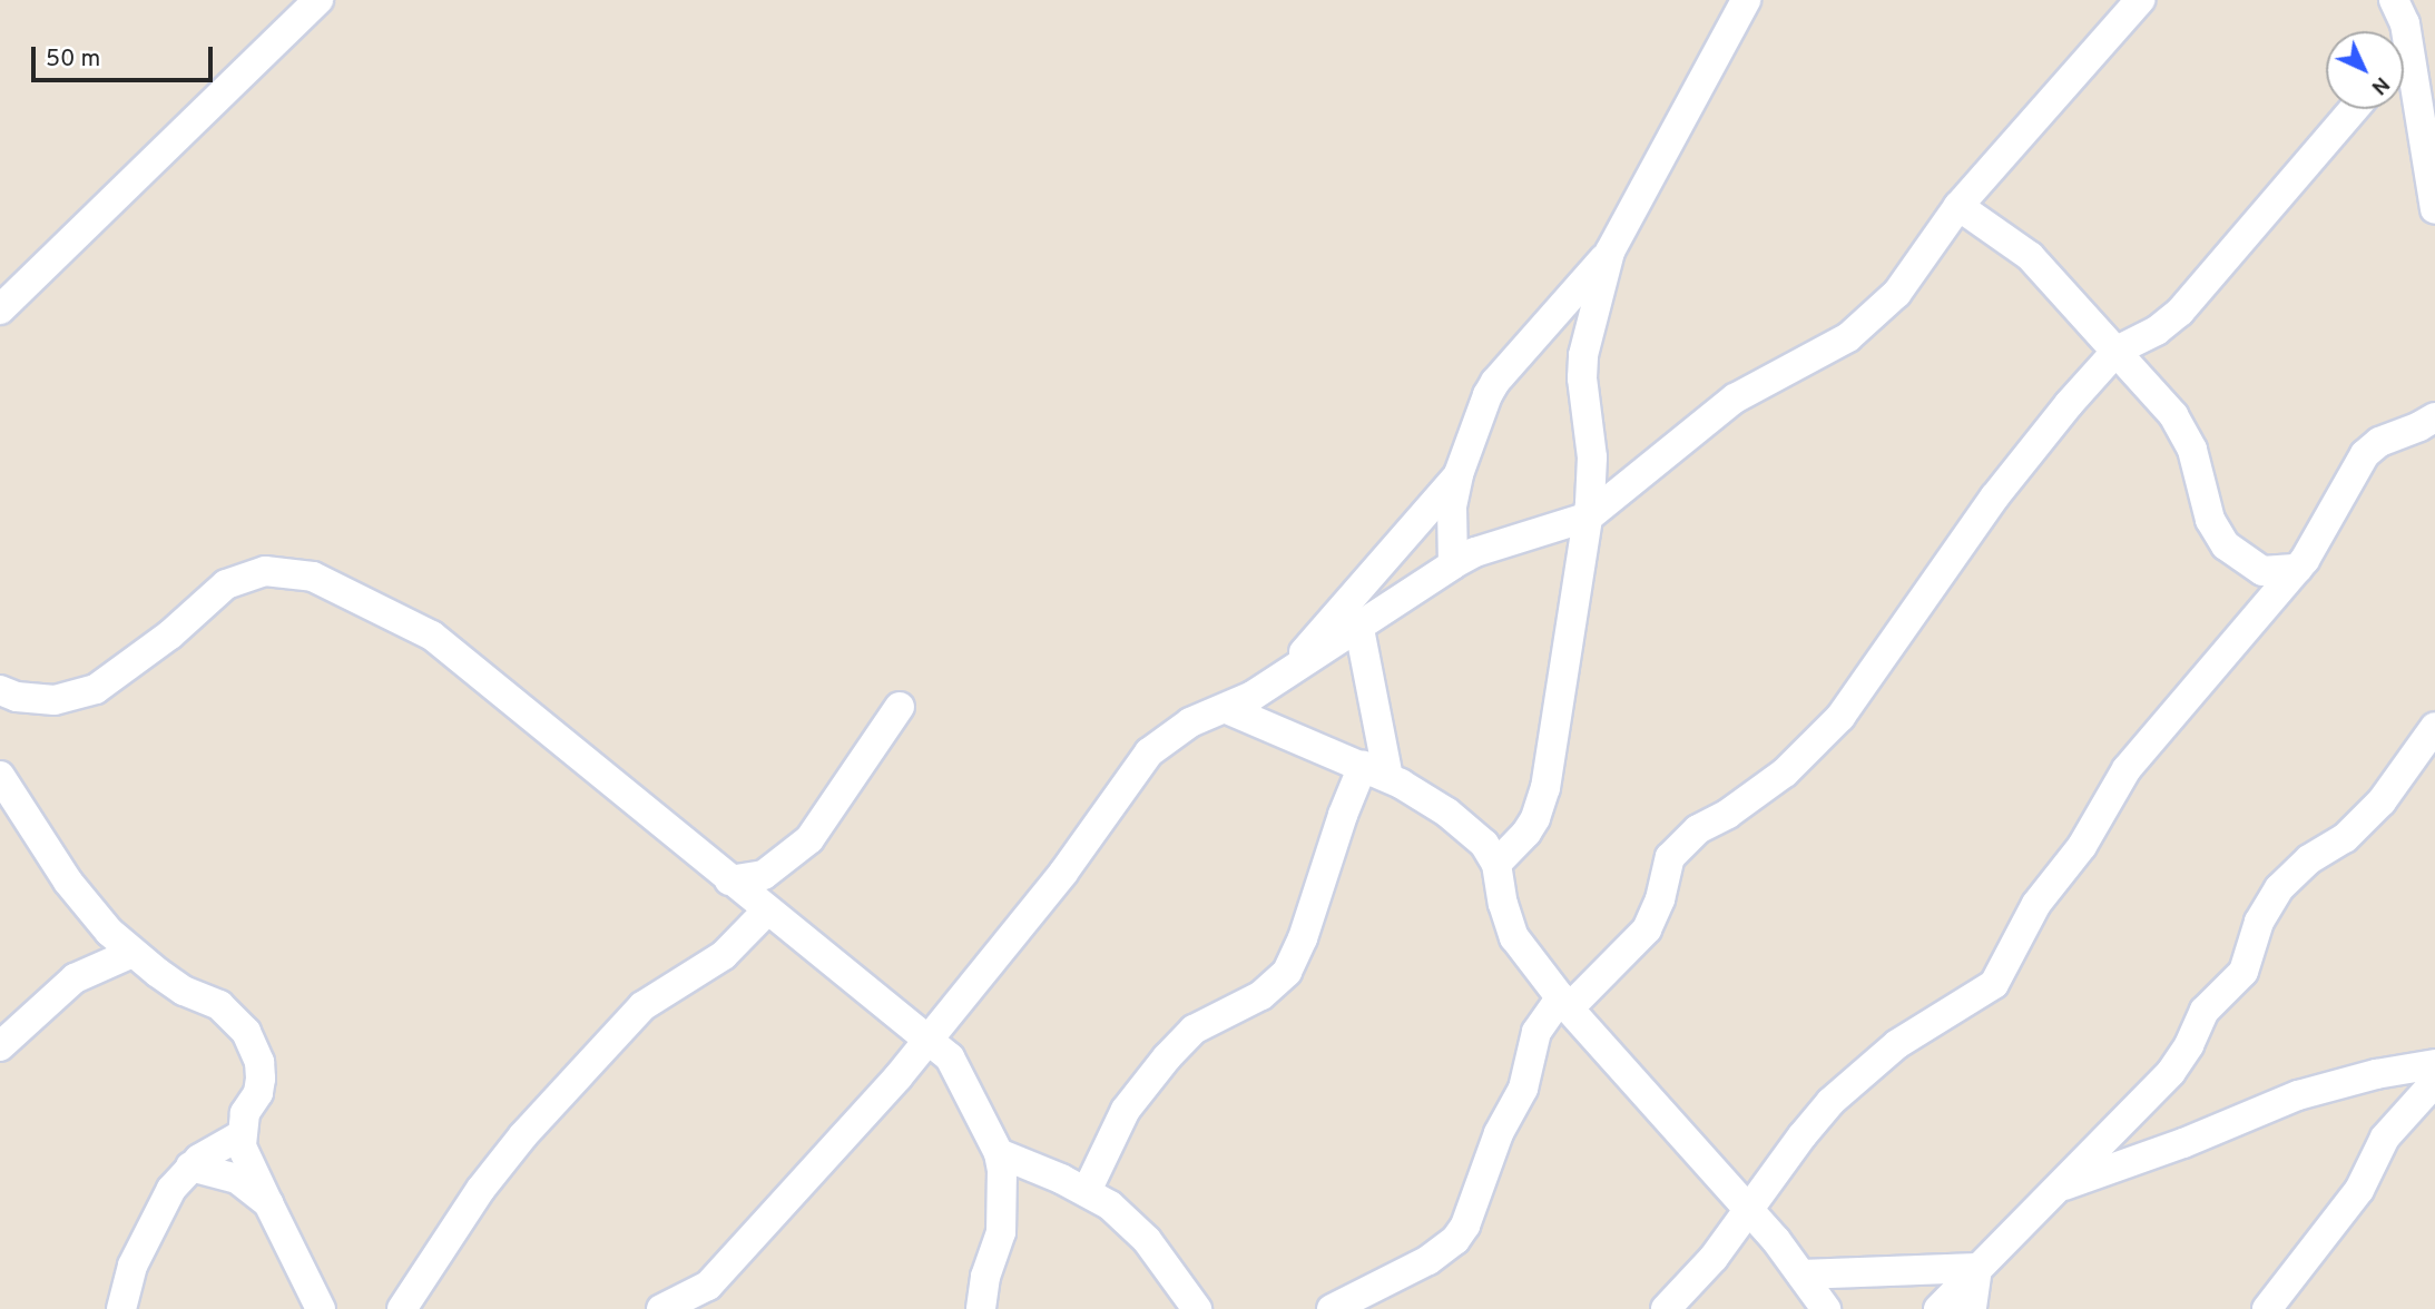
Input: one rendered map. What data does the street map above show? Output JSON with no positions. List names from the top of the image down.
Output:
{
  "scale_bar": "50 m",
  "north": "bottom right"
}
